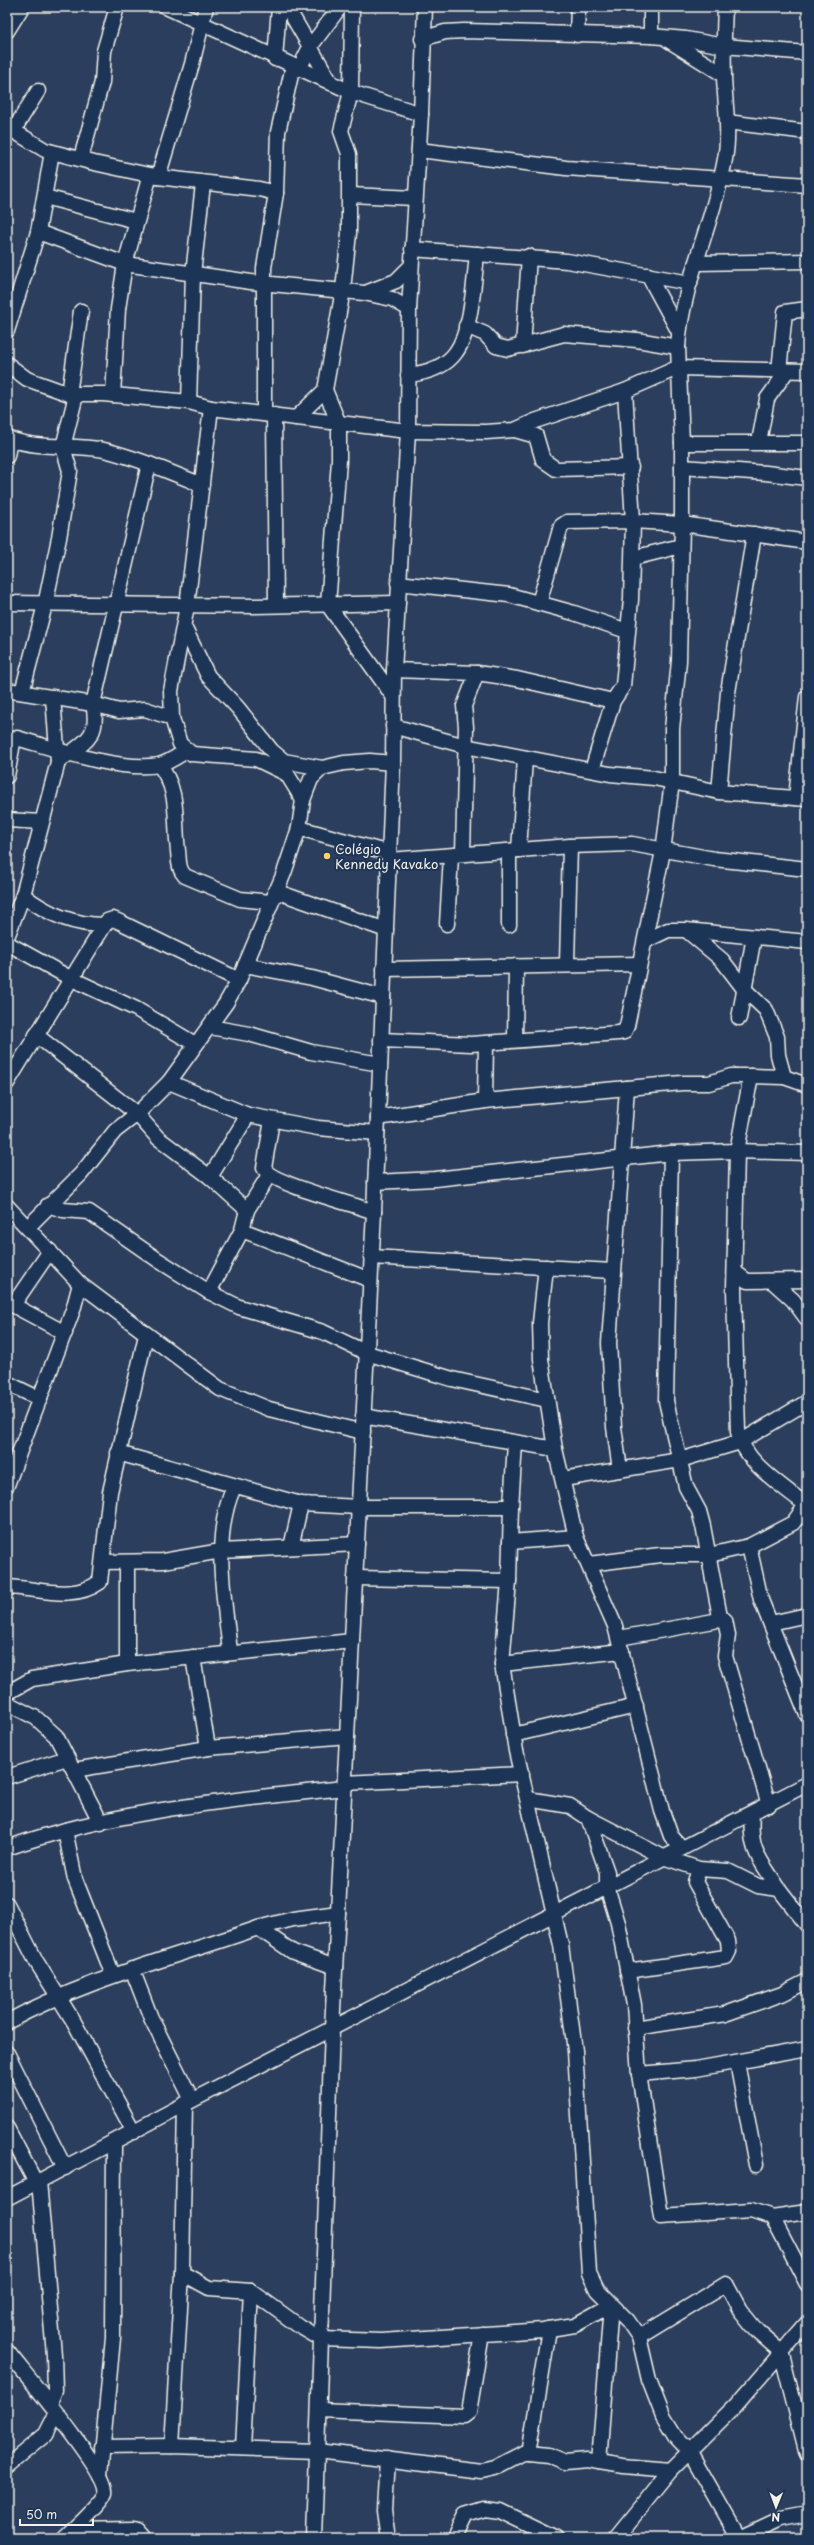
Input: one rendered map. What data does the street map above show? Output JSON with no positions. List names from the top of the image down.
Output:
{
  "places": ["Colégio Kennedy Kavako"],
  "scale_bar": "50 m",
  "north": "bottom"
}
